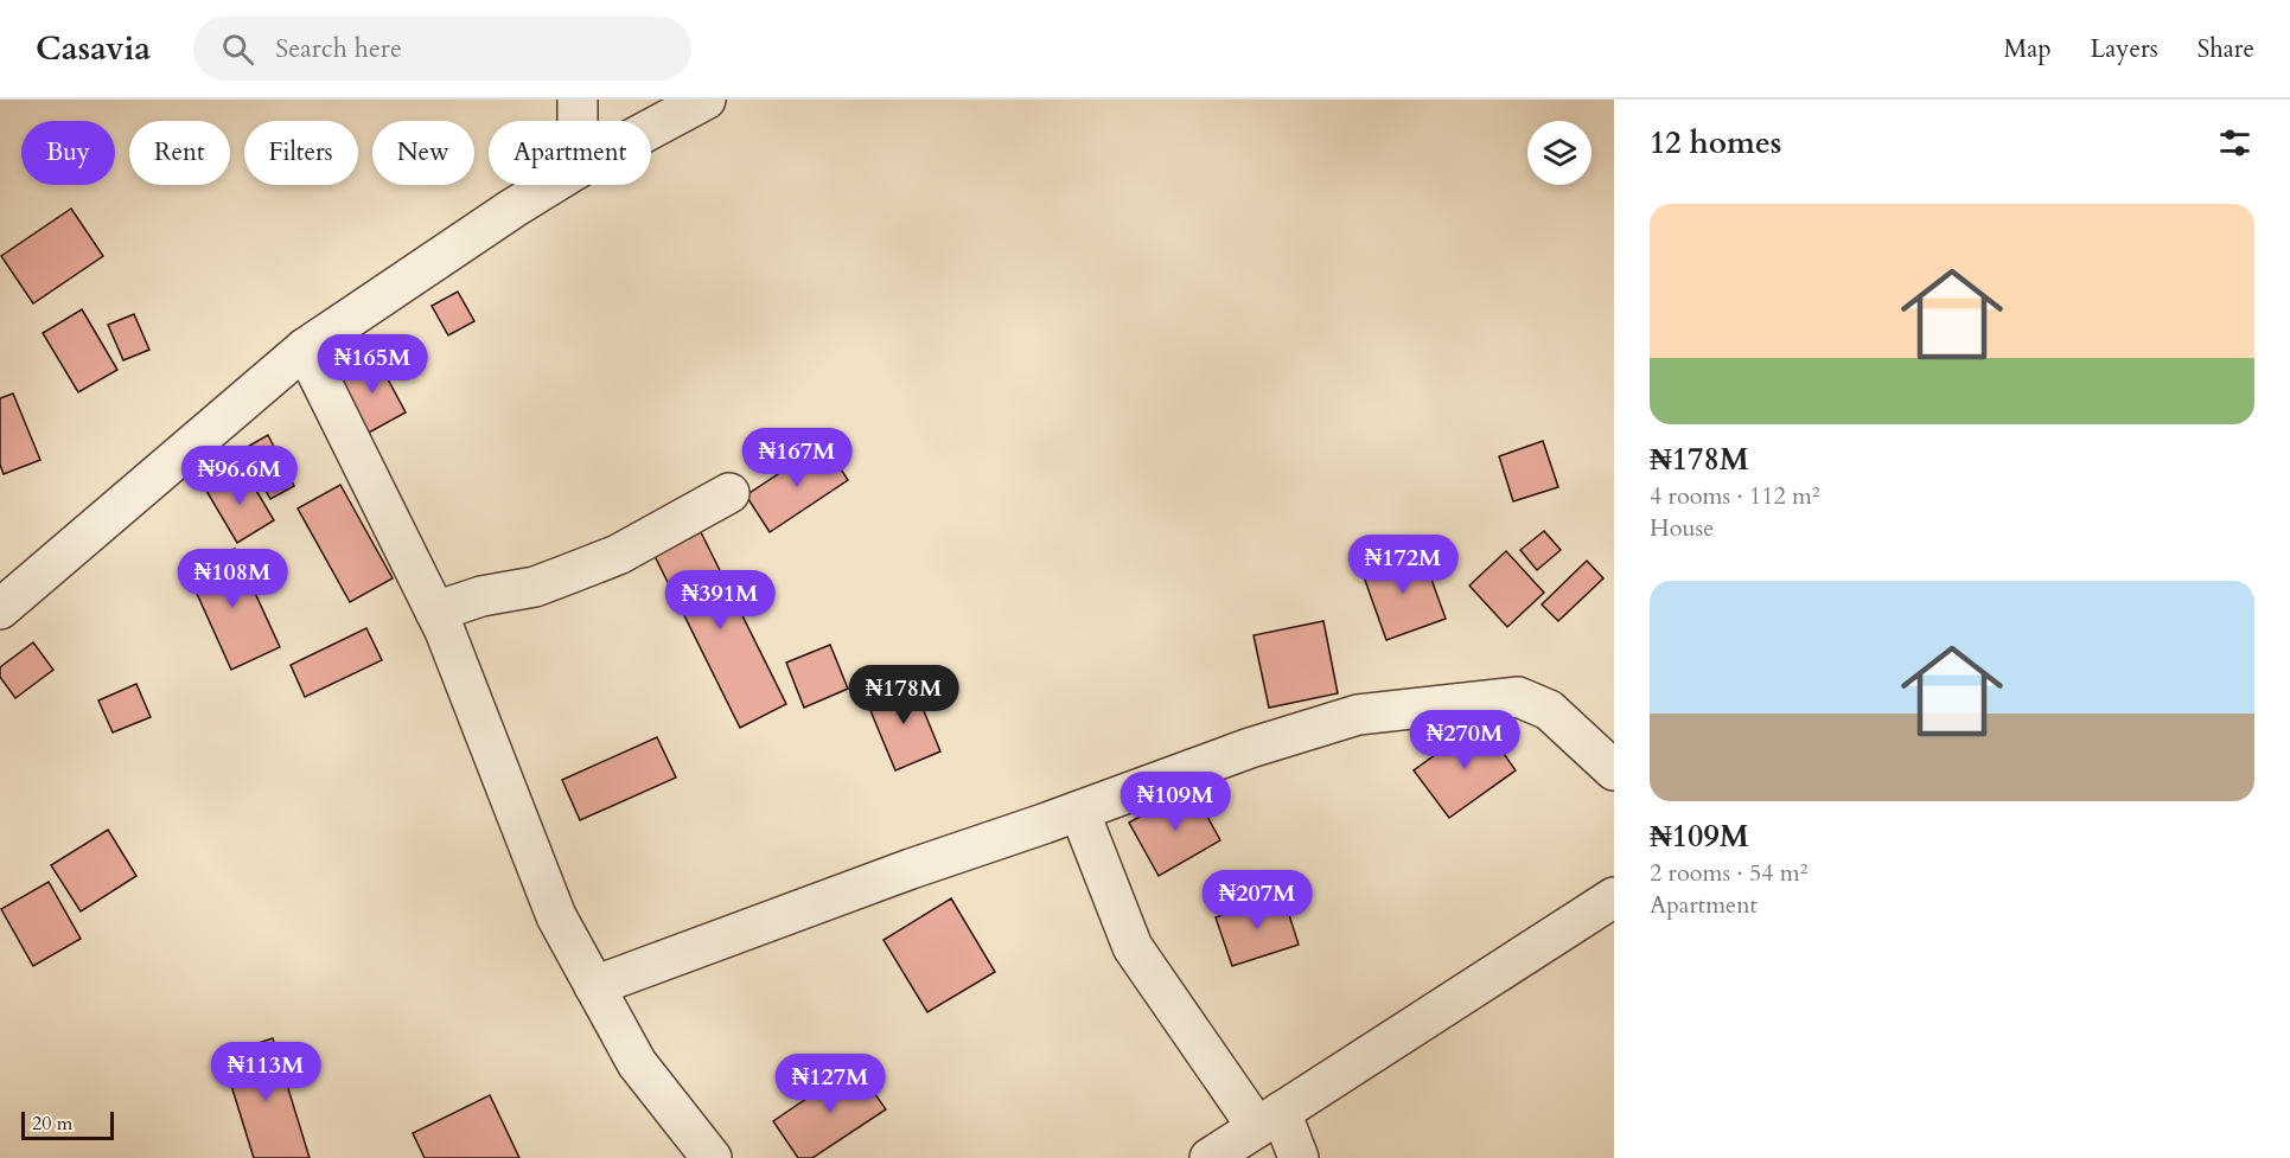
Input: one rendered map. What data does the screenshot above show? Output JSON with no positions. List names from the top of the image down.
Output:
{
  "scale_bar": "20 m",
  "page": {
    "header": "Casavia",
    "search": "Search here",
    "nav": ["Map", "Layers", "Share"],
    "heading": "12 homes",
    "chip": [
      "Buy",
      "Rent",
      "Filters",
      "New",
      "Apartment"
    ],
    "list": [
      {
        "name": "₦178M",
        "note": "4 rooms · 112 m² · House"
      },
      {
        "name": "₦109M",
        "note": "2 rooms · 54 m² · Apartment"
      }
    ],
    "price": [
      "₦165M",
      "₦167M",
      "₦96.6M",
      "₦172M",
      "₦108M",
      "₦391M",
      "₦178M",
      "₦270M",
      "₦109M",
      "₦207M",
      "₦113M",
      "₦127M"
    ],
    "scale": "20 m"
  }
}
